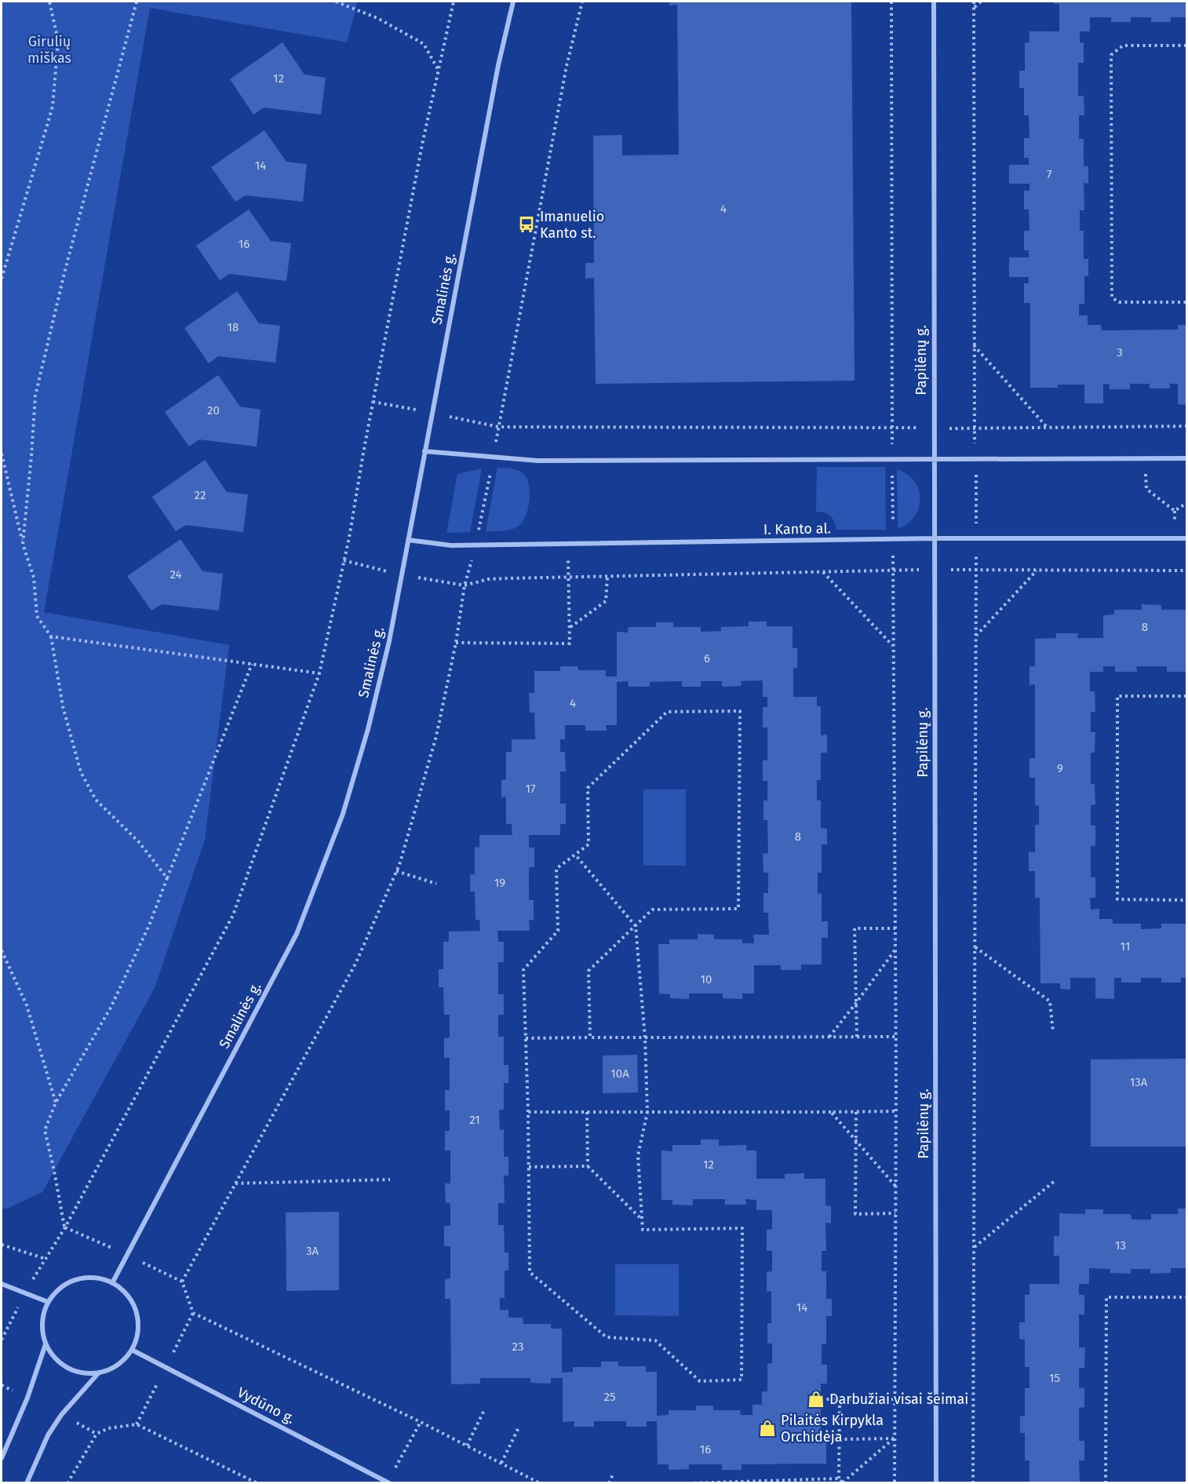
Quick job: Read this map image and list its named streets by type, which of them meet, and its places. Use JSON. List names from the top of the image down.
{
  "streets": {
    "street": [
      "Smalinės g.",
      "Papilėnų g.",
      "I. Kanto al.",
      "Vydūno g."
    ]
  },
  "crossings": [
    ["Smalinės g.", "I. Kanto al."],
    ["Smalinės g.", "Vydūno g."],
    ["Papilėnų g.", "I. Kanto al."]
  ],
  "parks": ["Girulių miškas"],
  "places": {
    "bus stop": ["Imanuelio Kanto st."],
    "shop": ["Darbužiai visai šeimai", "Pilaitės Kirpykla Orchidėja"]
  },
  "house_numbers": [
    "12",
    "14",
    "7",
    "4",
    "16",
    "18",
    "3",
    "20",
    "22",
    "24",
    "8",
    "6",
    "4",
    "9",
    "17",
    "8",
    "19",
    "11",
    "10",
    "10A",
    "13A",
    "21",
    "12",
    "13",
    "3A",
    "14",
    "23",
    "15",
    "25",
    "16"
  ]
}
